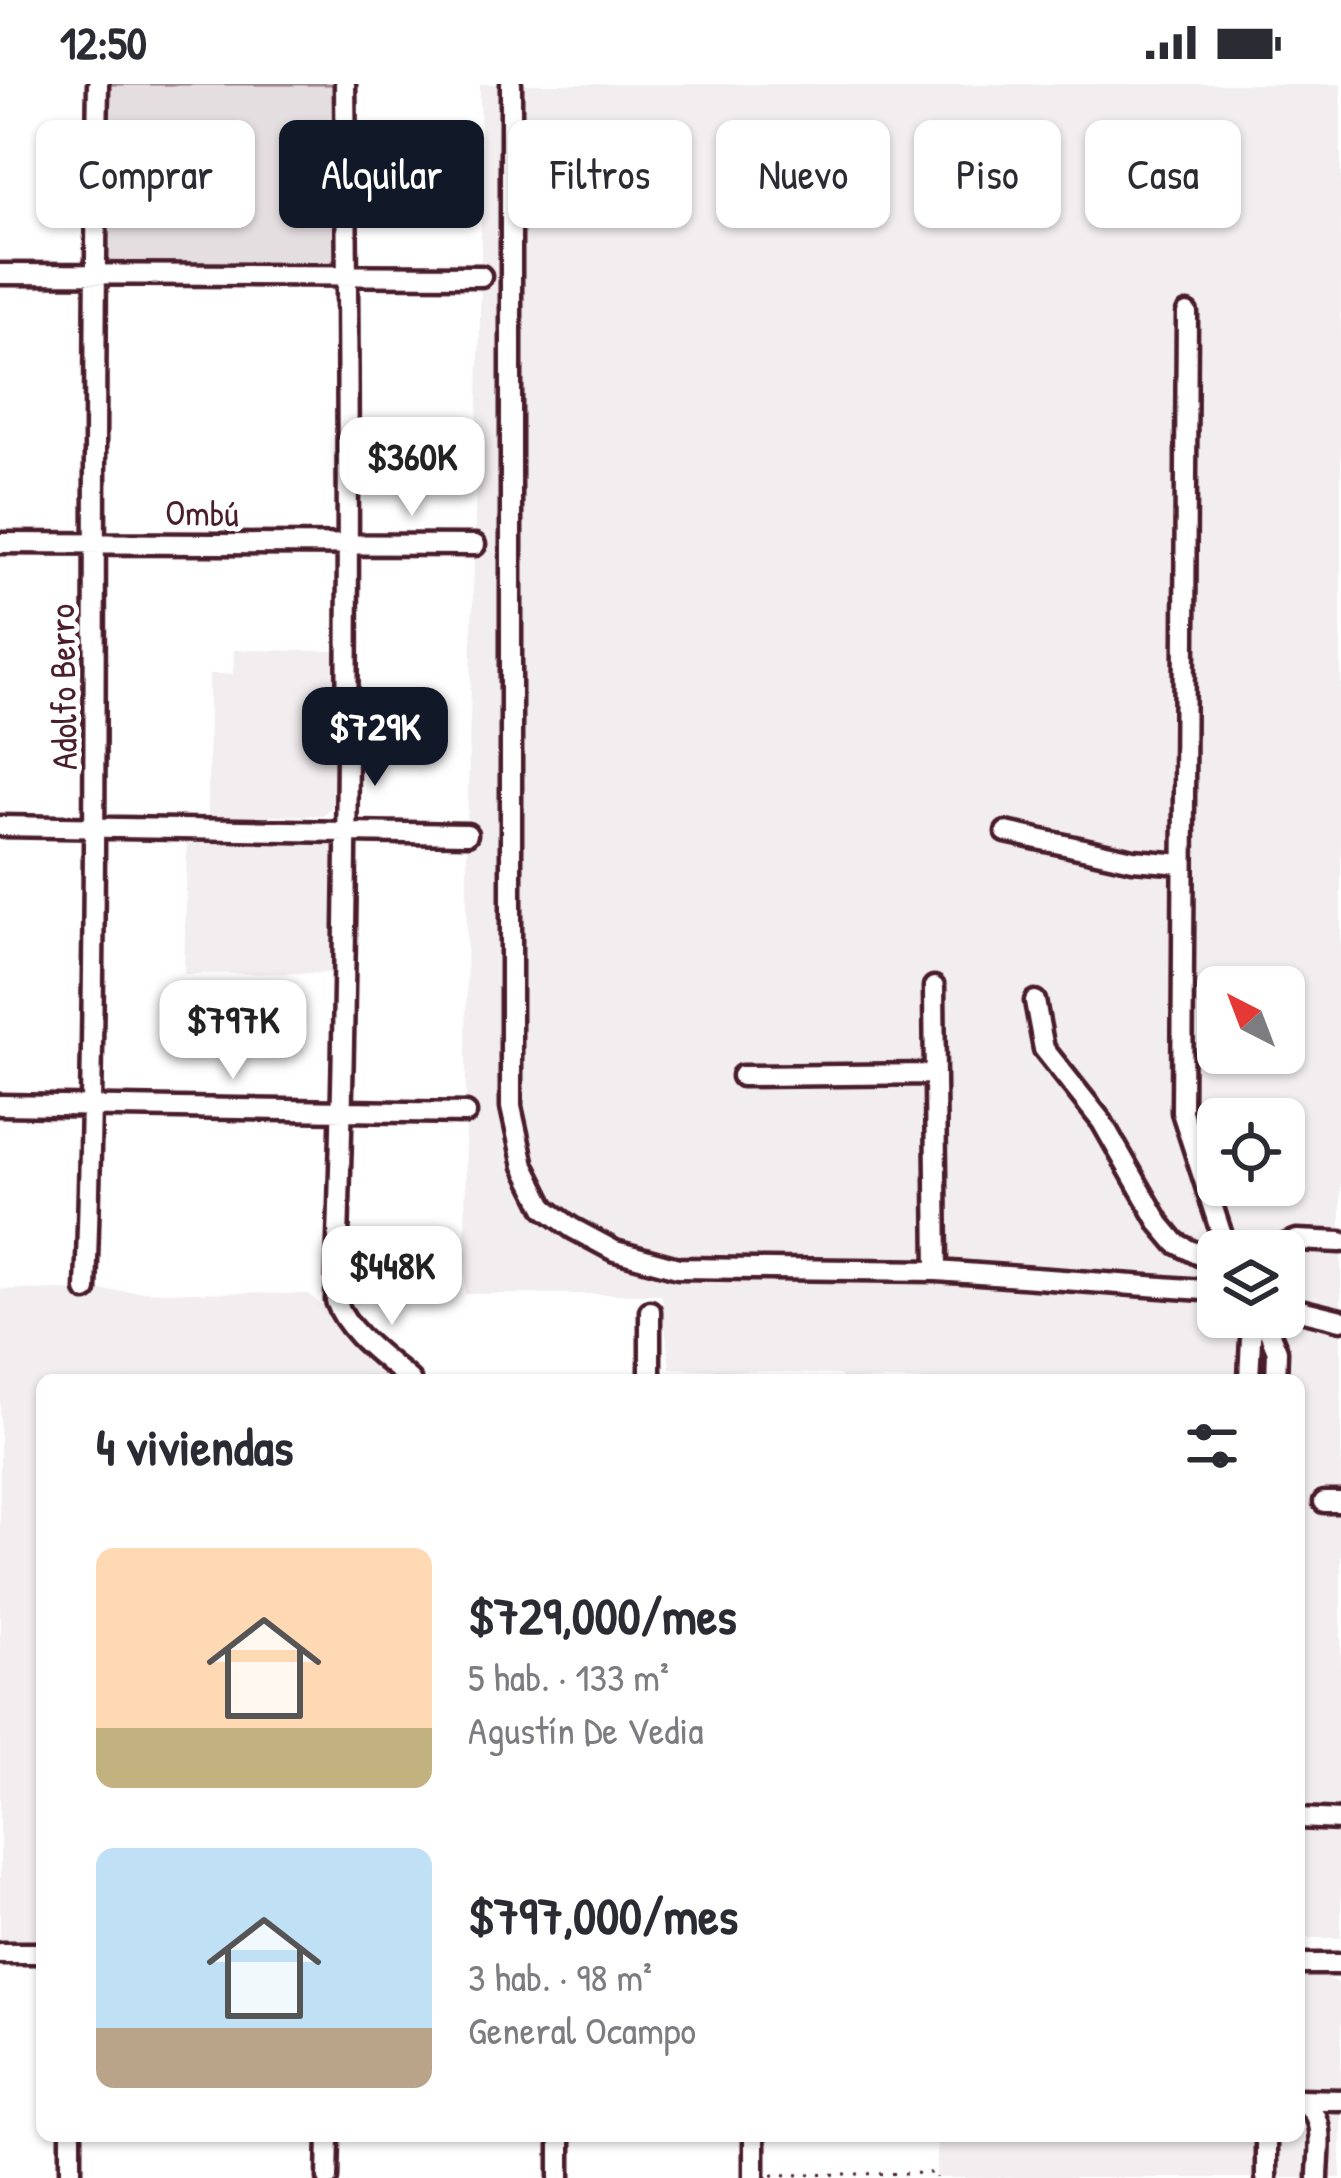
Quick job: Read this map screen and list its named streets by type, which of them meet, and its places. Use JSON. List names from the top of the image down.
{
  "streets": {
    "street": ["Ombú", "Adolfo Berro"]
  },
  "crossings": [
    ["Ombú", "Adolfo Berro"]
  ],
  "north": "top left",
  "page": {
    "status": "12:50",
    "chip": [
      "Comprar",
      "Alquilar",
      "Filtros",
      "Nuevo",
      "Piso",
      "Casa"
    ],
    "price": [
      "$360K",
      "$729K",
      "$797K",
      "$448K"
    ],
    "heading": "4 viviendas",
    "list": [
      {
        "name": "$729,000/mes",
        "note": "5 hab. · 133 m² · Agustín De Vedia"
      },
      {
        "name": "$797,000/mes",
        "note": "3 hab. · 98 m² · General Ocampo"
      }
    ]
  }
}
